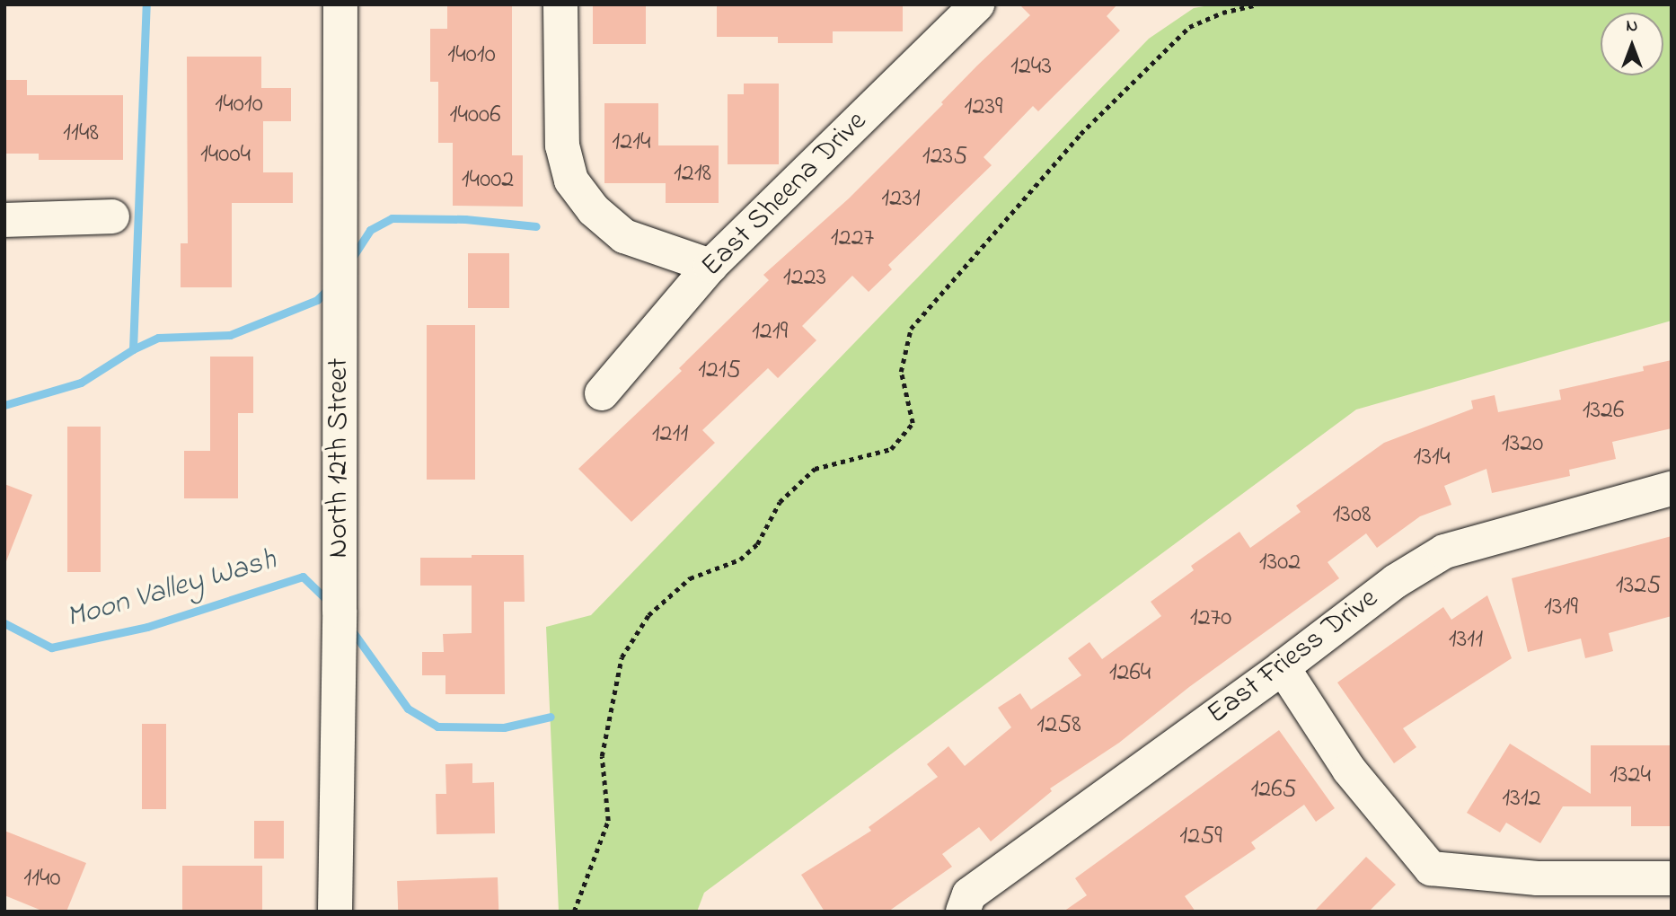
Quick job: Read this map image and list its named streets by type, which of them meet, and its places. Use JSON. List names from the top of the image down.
{
  "streets": {
    "street": ["East Sheena Drive", "North 12th Street", "East Friess Drive"]
  },
  "water": ["Moon Valley Wash"],
  "house_numbers": [
    "14010",
    "1243",
    "14010",
    "1239",
    "14006",
    "1148",
    "1214",
    "14004",
    "1235",
    "1218",
    "14002",
    "1231",
    "1227",
    "1223",
    "1219",
    "1215",
    "1326",
    "1211",
    "1320",
    "1314",
    "1308",
    "1302",
    "1325",
    "1319",
    "1270",
    "1311",
    "1264",
    "1258",
    "1324",
    "1265",
    "1312",
    "1259",
    "1140"
  ],
  "north": "top"
}
